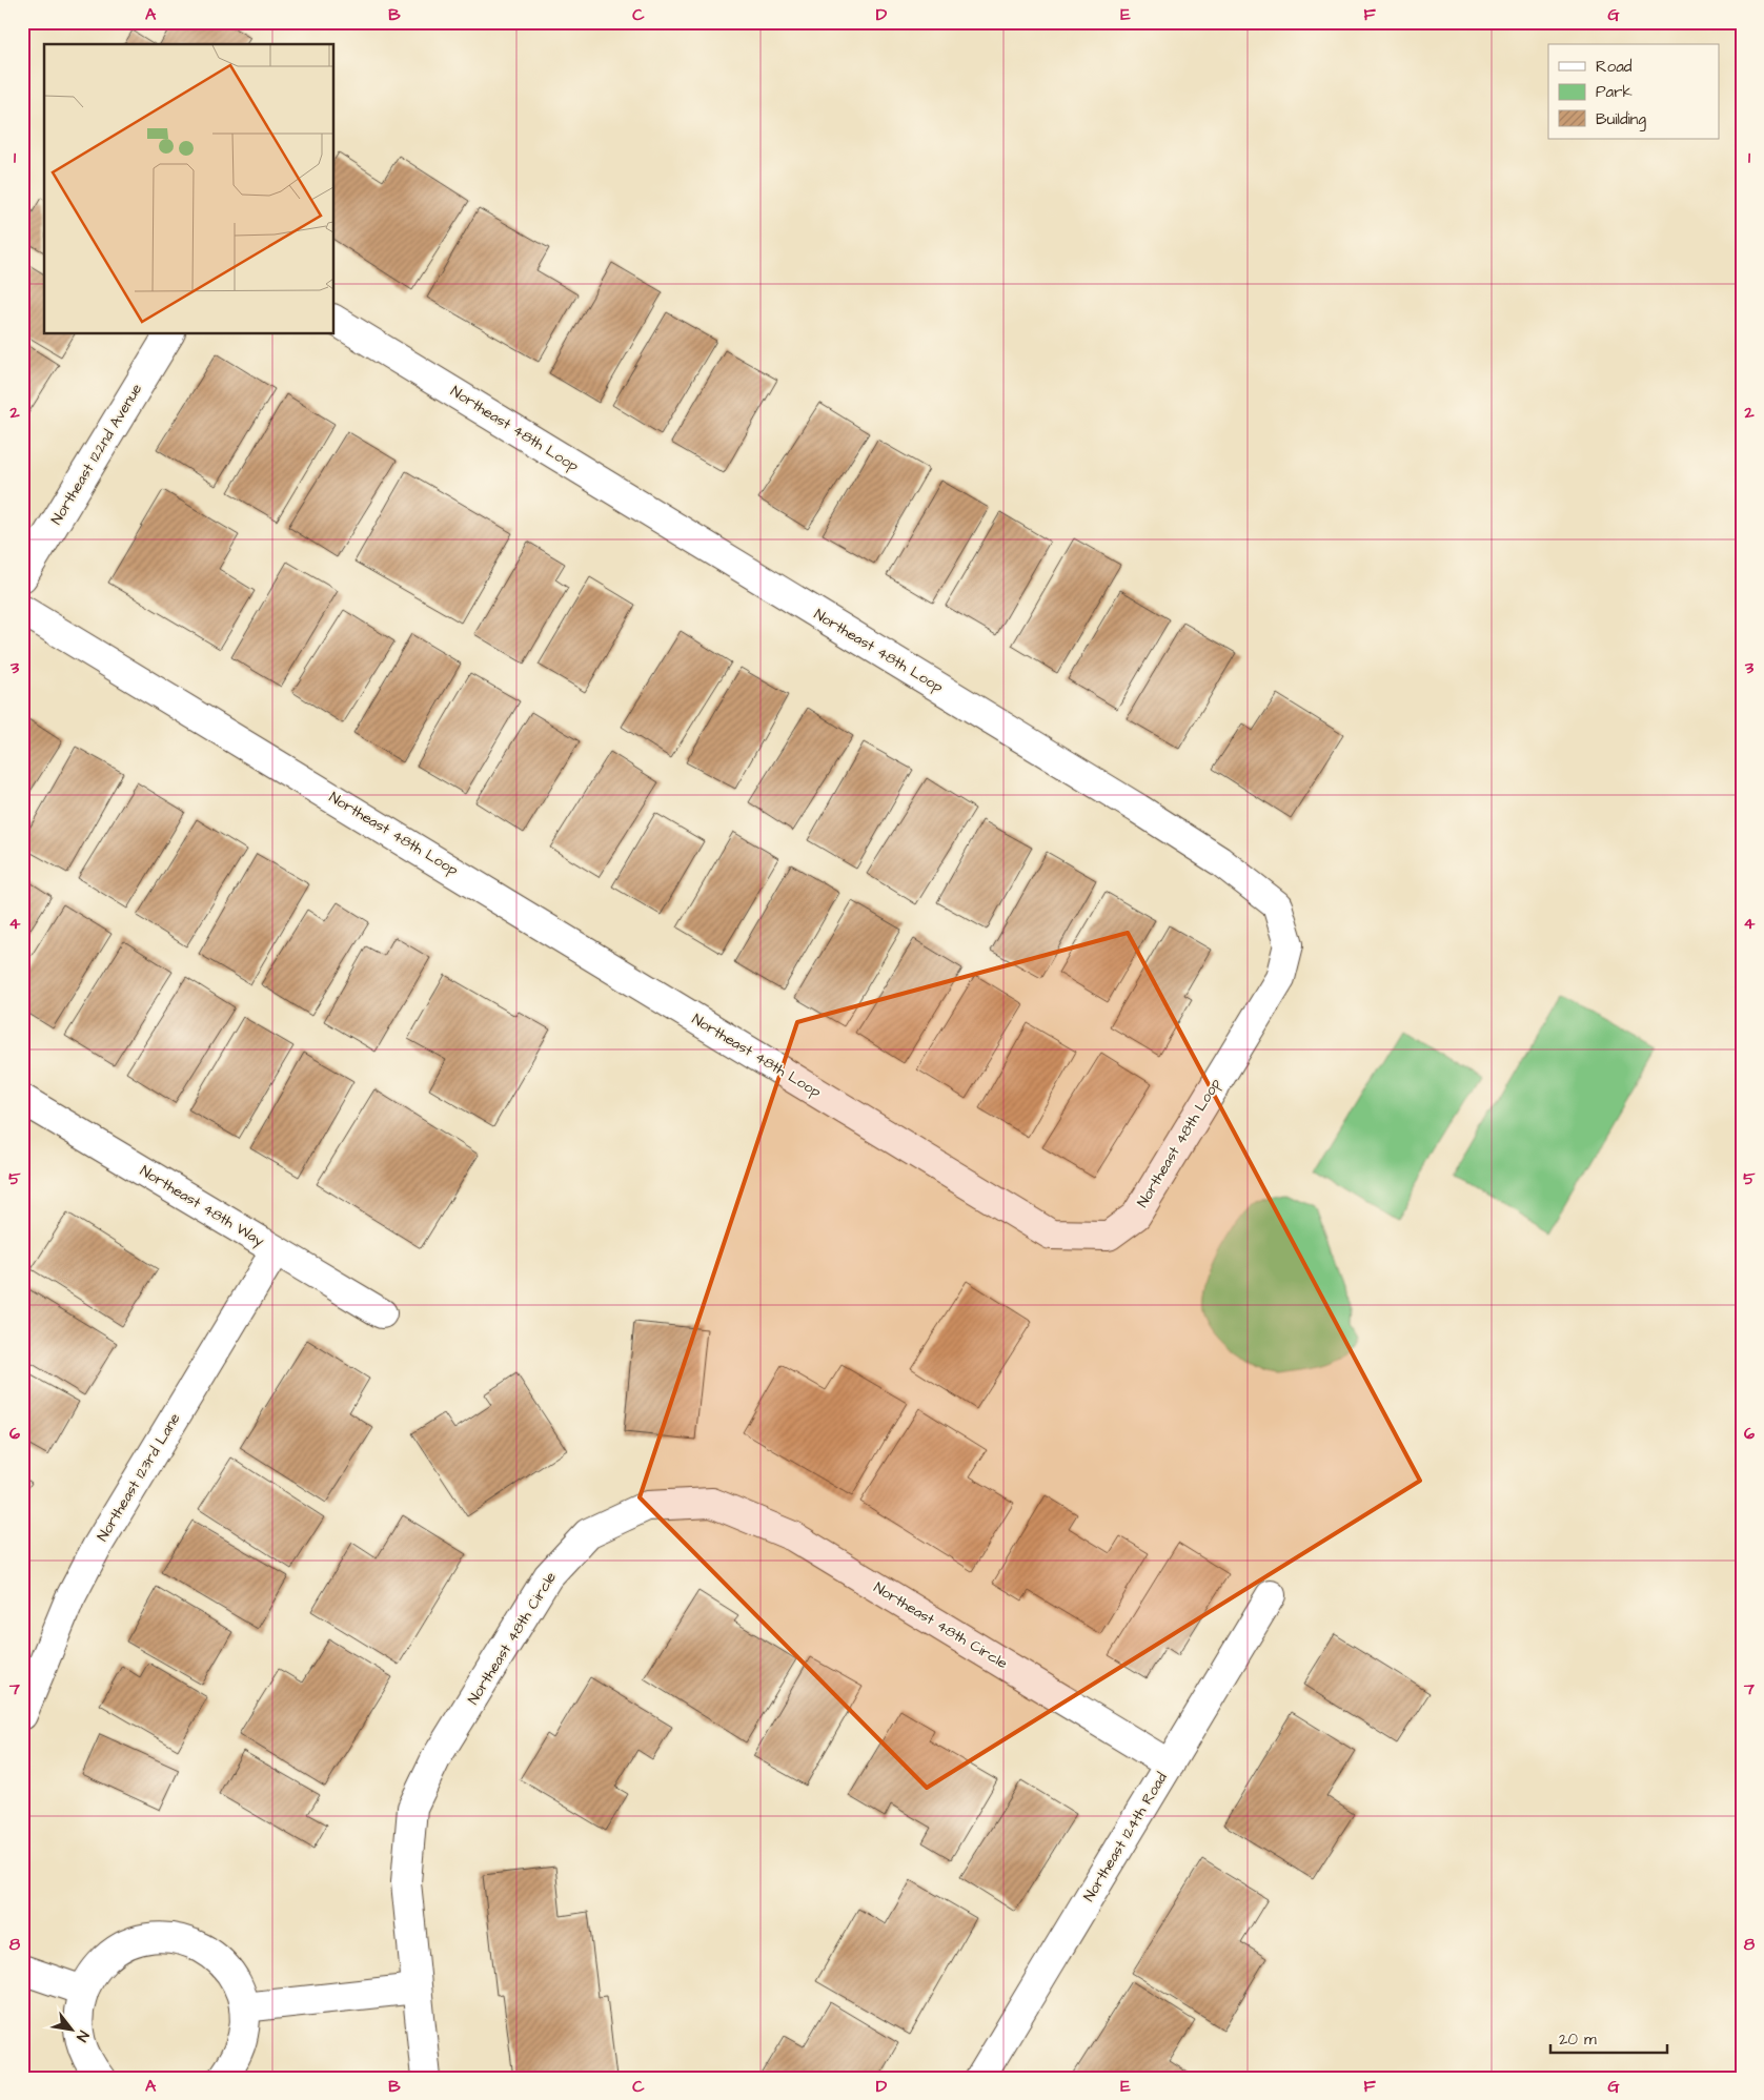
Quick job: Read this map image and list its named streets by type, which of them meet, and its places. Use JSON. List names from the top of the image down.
{
  "streets": {
    "street": [
      "Northeast 48th Loop",
      "Northeast 122nd Avenue",
      "Northeast 48th Way",
      "Northeast 123rd Lane",
      "Northeast 48th Circle",
      "Northeast 124th Road"
    ]
  },
  "crossings": [
    ["Northeast 48th Way", "Northeast 123rd Lane"],
    ["Northeast 48th Circle", "Northeast 124th Road"]
  ],
  "legend": ["Road", "Park", "Building"],
  "scale_bar": "20 m",
  "north": "bottom right",
  "grid": {
    "columns": [
      "A",
      "B",
      "C",
      "D",
      "E",
      "F",
      "G"
    ],
    "rows": [
      "1",
      "2",
      "3",
      "4",
      "5",
      "6",
      "7",
      "8"
    ]
  }
}
